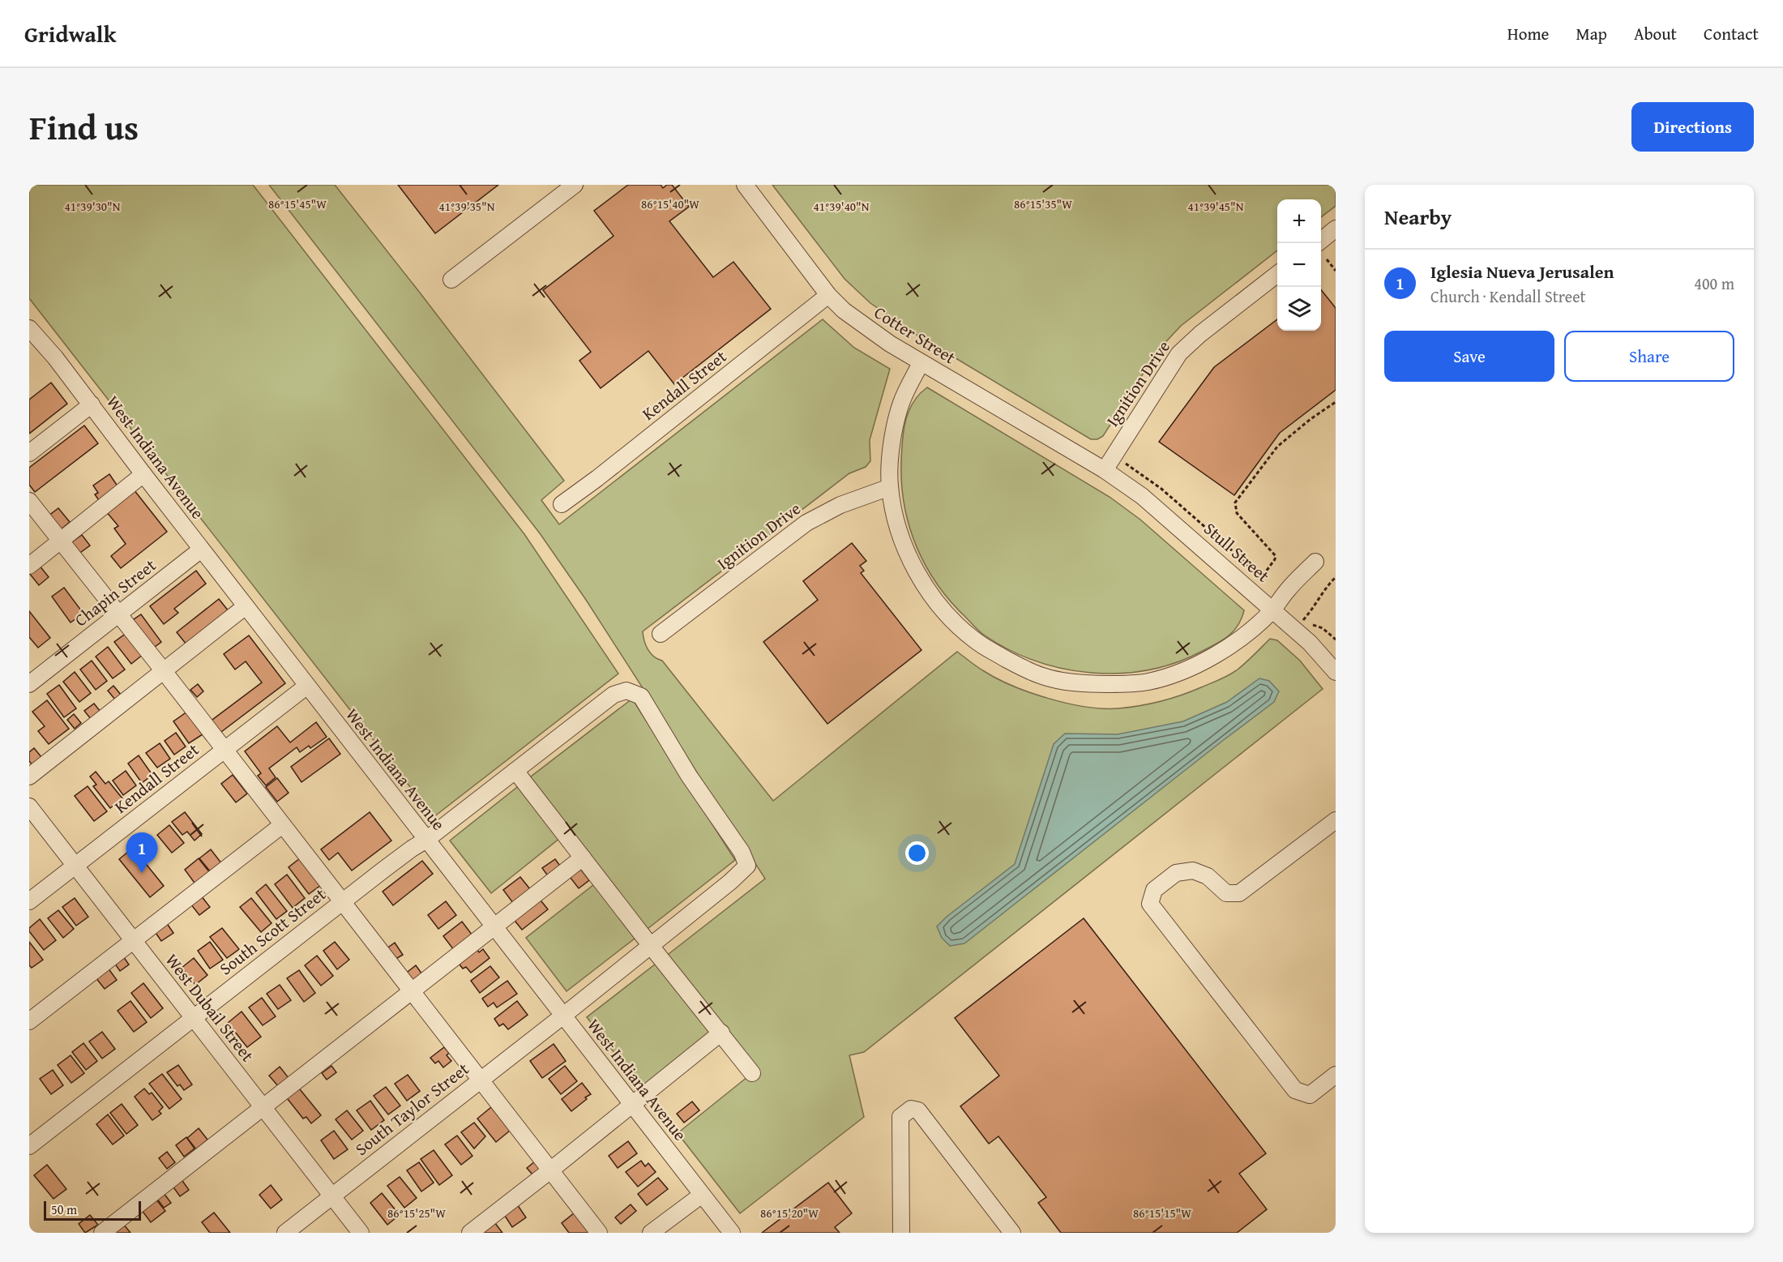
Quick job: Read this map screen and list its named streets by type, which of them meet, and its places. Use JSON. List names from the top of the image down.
{
  "streets": {
    "street": [
      "Cotter Street",
      "Ignition Drive",
      "Kendall Street",
      "West Indiana Avenue",
      "Stull Street",
      "Chapin Street",
      "South Scott Street",
      "West Dubail Street",
      "South Taylor Street"
    ]
  },
  "crossings": [
    ["Cotter Street", "Ignition Drive"],
    ["Cotter Street", "Kendall Street"],
    ["Cotter Street", "Stull Street"],
    ["Ignition Drive", "Stull Street"],
    ["Kendall Street", "West Indiana Avenue"],
    ["Kendall Street", "West Dubail Street"],
    ["West Indiana Avenue", "Chapin Street"],
    ["West Indiana Avenue", "South Scott Street"],
    ["West Indiana Avenue", "South Taylor Street"],
    ["South Scott Street", "West Dubail Street"],
    ["South Scott Street", "South Taylor Street"],
    ["West Dubail Street", "South Taylor Street"]
  ],
  "scale_bar": "50 m",
  "page": {
    "header": "Gridwalk",
    "nav": [
      "Home",
      "Map",
      "About",
      "Contact"
    ],
    "title": "Find us",
    "buttons": [
      "Directions",
      ["Save", "Share"]
    ],
    "heading": "Nearby",
    "map_buttons": ["+", "−"],
    "list": [
      {
        "mark": "1",
        "name": "Iglesia Nueva Jerusalen",
        "note": "Church · Kendall Street",
        "value": "400 m"
      }
    ],
    "pins": "1",
    "scale": "50 m"
  },
  "coordinates": [
    "86°15'45\"W",
    "86°15'40\"W",
    "86°15'35\"W",
    "41°39'30\"N",
    "41°39'35\"N",
    "41°39'40\"N",
    "41°39'45\"N",
    "86°15'25\"W",
    "86°15'20\"W",
    "86°15'15\"W"
  ]
}
